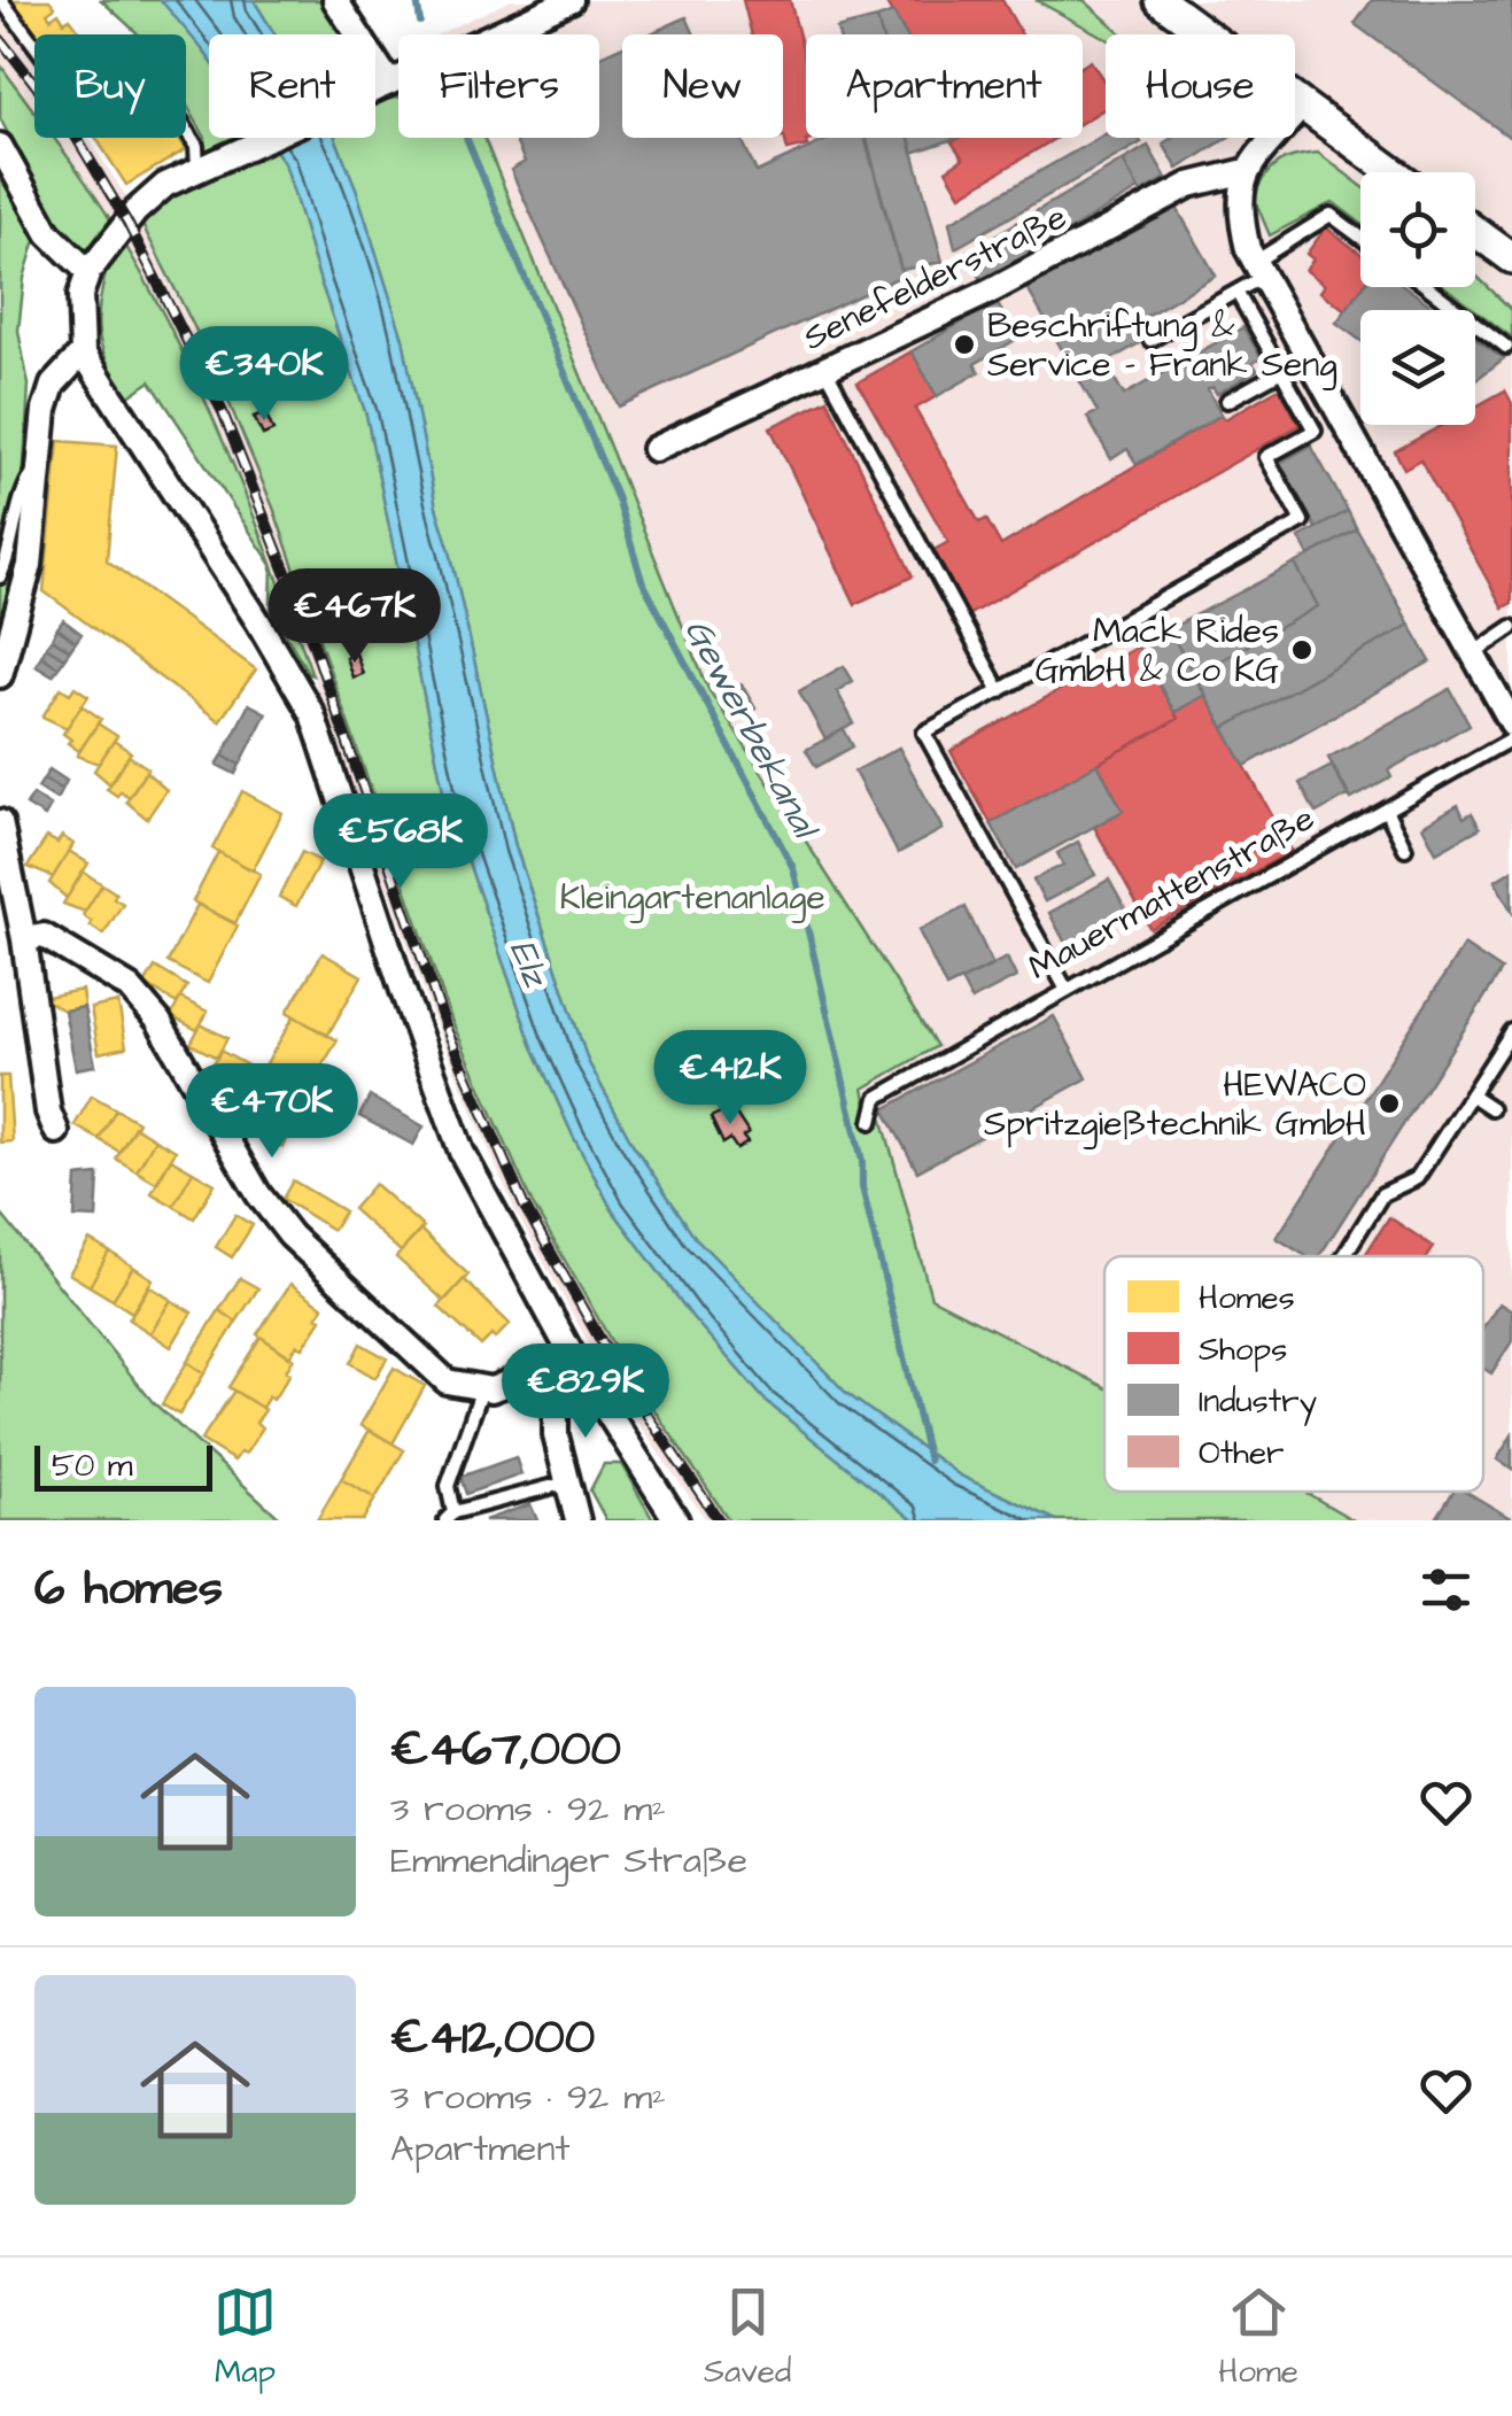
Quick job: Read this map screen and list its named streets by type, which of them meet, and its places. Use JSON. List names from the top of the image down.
{
  "streets": {
    "street": ["Senefelderstraße"],
    "lane": ["Mauermattenstraße"]
  },
  "water": ["Gewerbekanal", "Elz"],
  "parks": ["Kleingartenanlage"],
  "places": ["Beschriftung & Service - Frank Seng", "Mack Rides GmbH & Co KG", "HEWACO Spritzgießtechnik GmbH"],
  "legend": [
    "Homes",
    "Shops",
    "Industry",
    "Other"
  ],
  "scale_bar": "50 m",
  "page": {
    "chip": [
      "Buy",
      "Rent",
      "Filters",
      "New",
      "Apartment",
      "House"
    ],
    "price": [
      "€340K",
      "€467K",
      "€568K",
      "€412K",
      "€470K",
      "€829K"
    ],
    "scale": "50 m",
    "heading": "6 homes",
    "list": [
      {
        "name": "€467,000",
        "note": "3 rooms · 92 m² · Emmendinger Straße"
      },
      {
        "name": "€412,000",
        "note": "3 rooms · 92 m² · Apartment"
      }
    ],
    "tabs": ["Map", "Saved", "Home"]
  }
}
